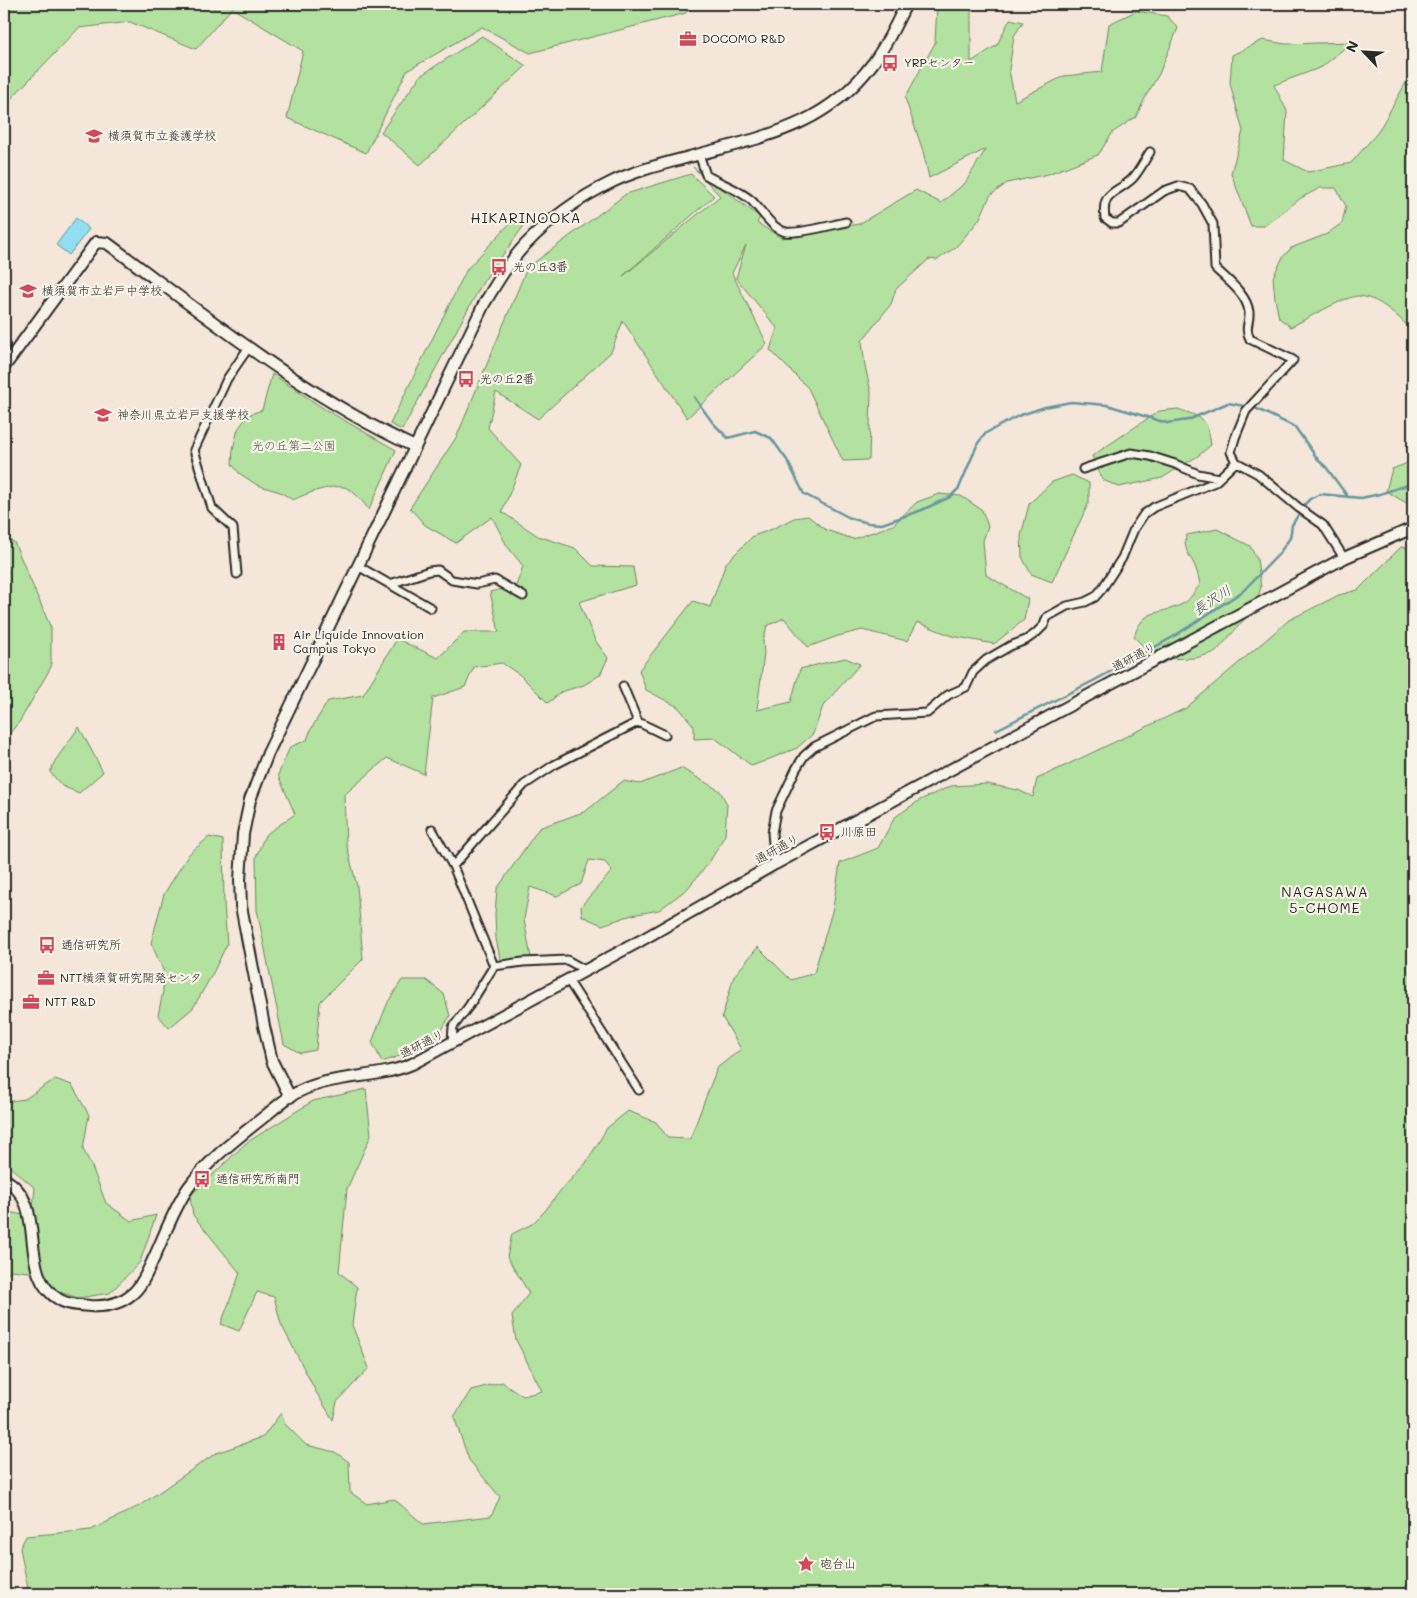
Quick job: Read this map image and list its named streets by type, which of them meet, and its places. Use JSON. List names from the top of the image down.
{
  "streets": {
    "street": ["通研通り"]
  },
  "districts": ["HIKARINOOKA", "NAGASAWA 5-CHOME"],
  "water": ["長沢川"],
  "parks": ["光の丘第二公園"],
  "places": {
    "office": ["DOCOMO R&D", "NTT横須賀研究開発センタ", "NTT R&D"],
    "bus stop": [
      "YRPセンター",
      "光の丘3番",
      "光の丘2番",
      "川原田",
      "通信研究所",
      "通信研究所南門"
    ],
    "school or university": ["横須賀市立養護学校", "横須賀市立岩戸中学校", "神奈川県立岩戸支援学校"],
    "building": ["Air Liquide Innovation Campus Tokyo"],
    "place": ["砲台山"]
  },
  "north": "top left"
}
